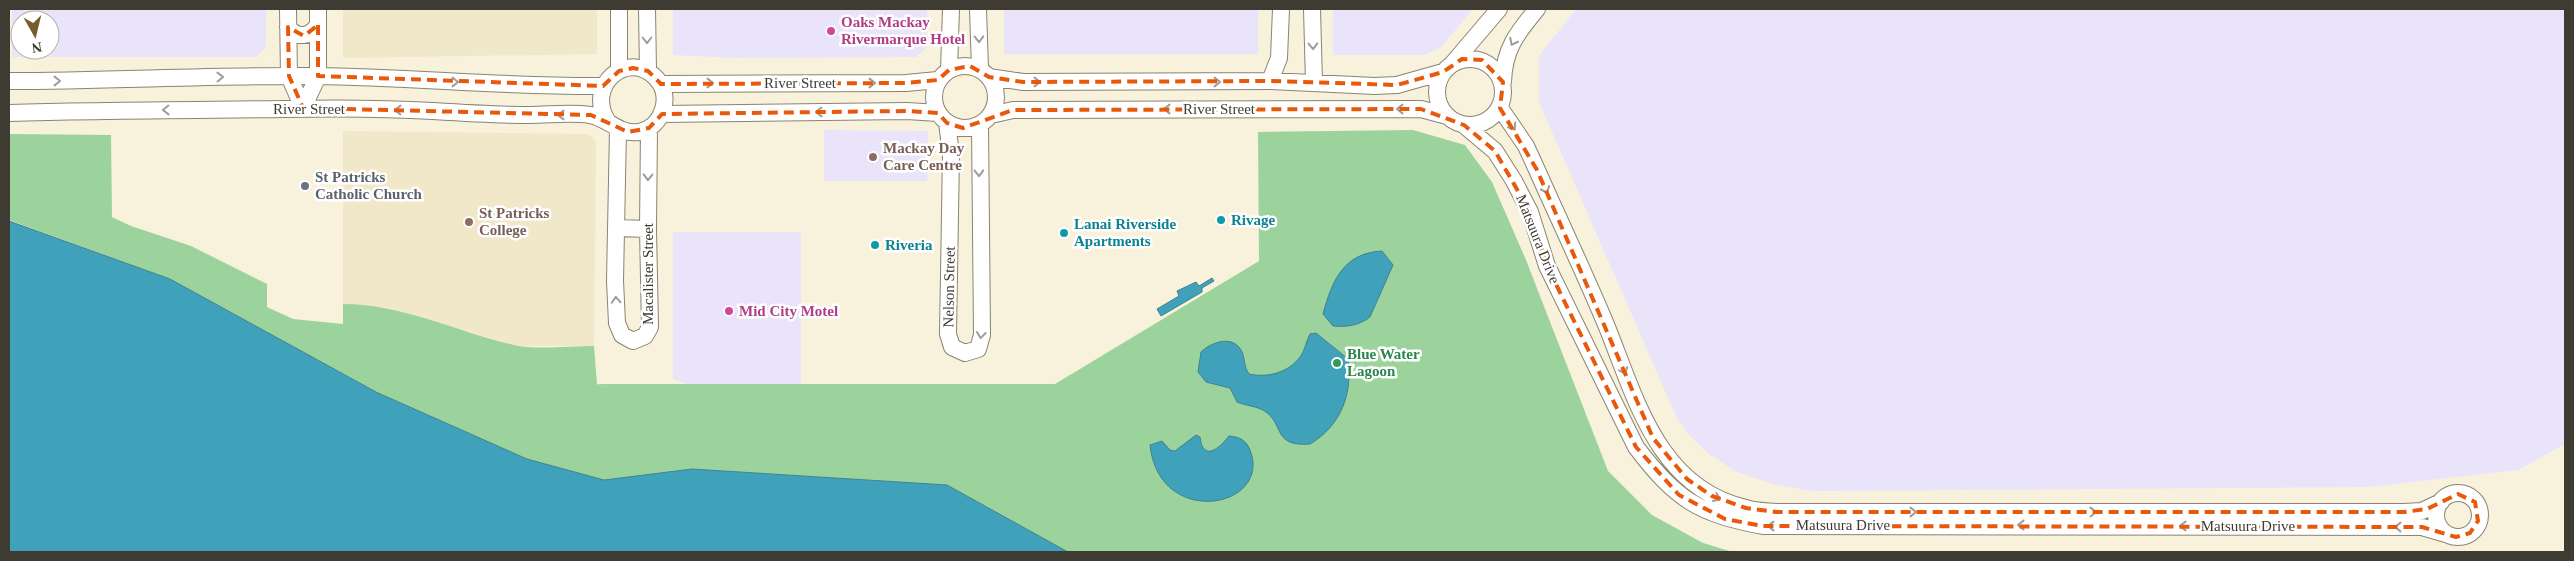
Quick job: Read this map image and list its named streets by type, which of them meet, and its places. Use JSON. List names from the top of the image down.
{
  "streets": {
    "street": [
      "River Street",
      "Matsuura Drive",
      "Macalister Street",
      "Nelson Street"
    ]
  },
  "crossings": [
    ["River Street", "Matsuura Drive"],
    ["River Street", "Macalister Street"],
    ["River Street", "Nelson Street"]
  ],
  "places": [
    "Oaks Mackay Rivermarque Hotel",
    "Mackay Day Care Centre",
    "St Patricks Catholic Church",
    "Rivage",
    "St Patricks College",
    "Lanai Riverside Apartments",
    "Riveria",
    "Mid City Motel",
    "Blue Water Lagoon"
  ],
  "north": "bottom"
}
